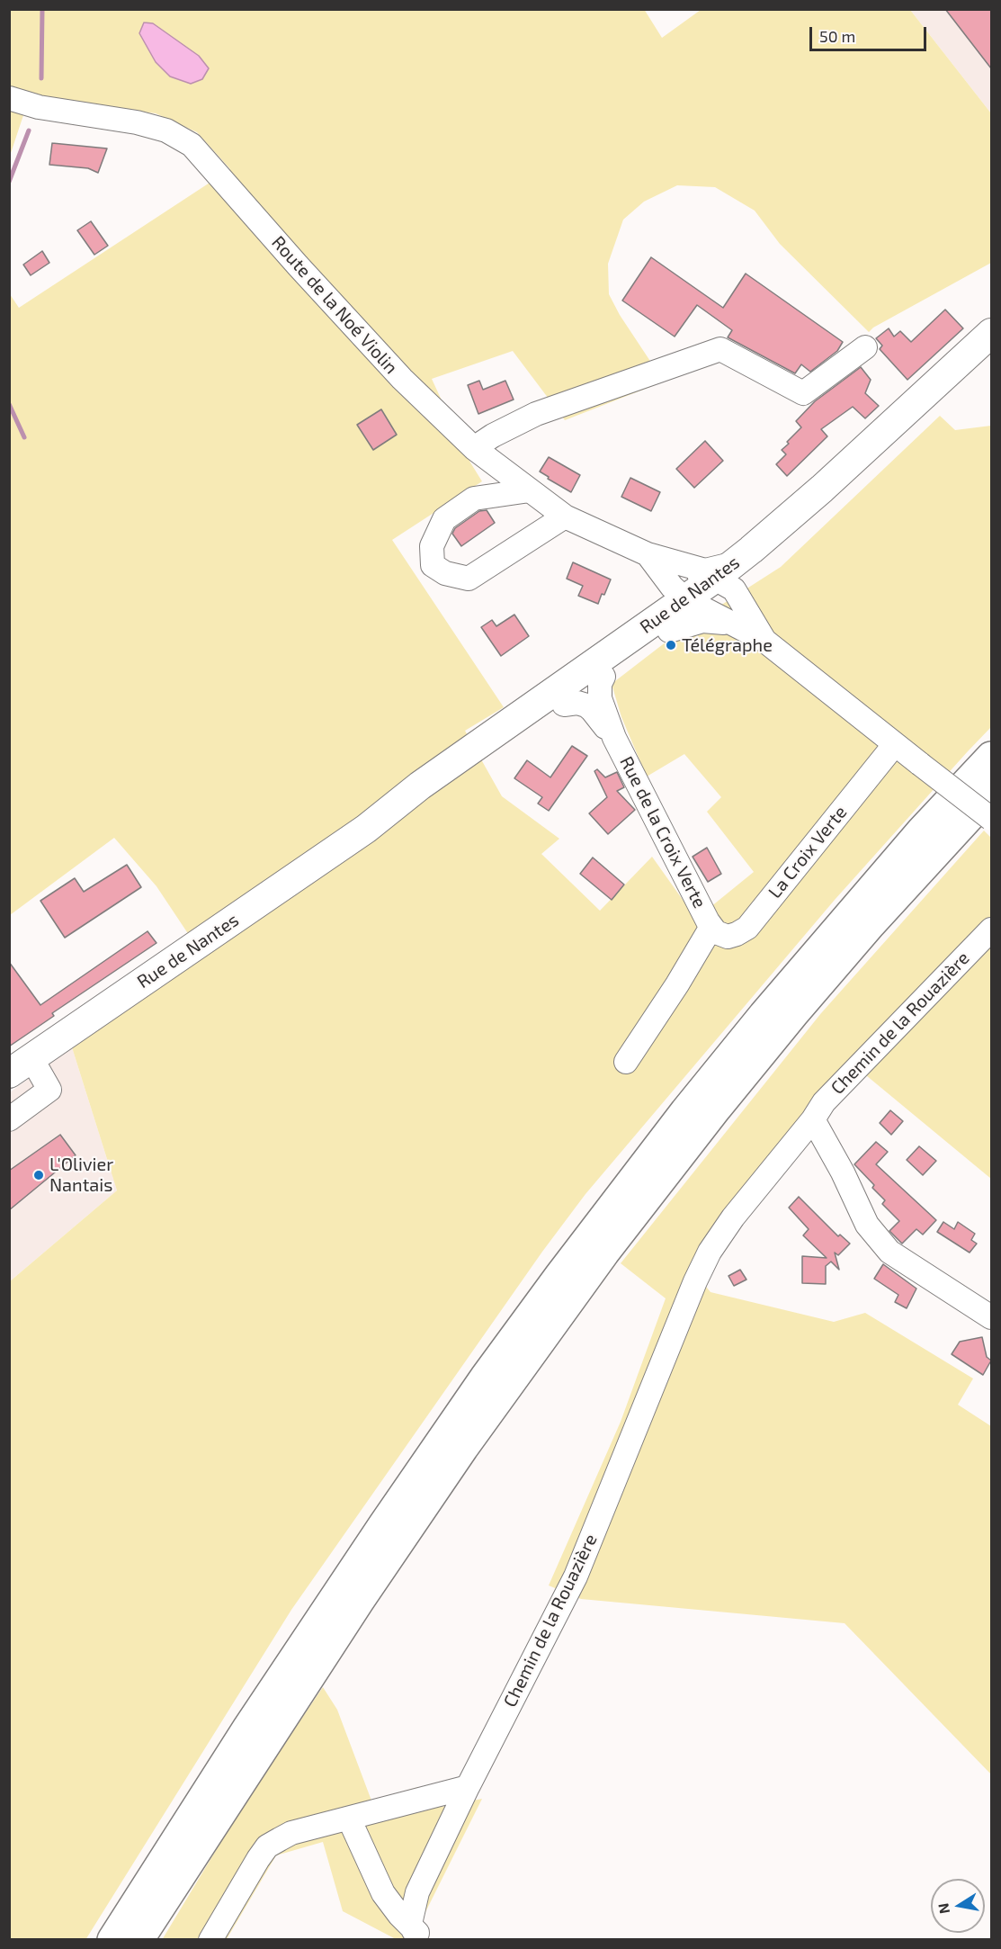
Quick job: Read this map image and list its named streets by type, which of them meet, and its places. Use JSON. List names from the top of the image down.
{
  "streets": {
    "main road": ["Rue de Nantes"],
    "street": [
      "Route de la Noé Violin",
      "Rue de la Croix Verte",
      "La Croix Verte",
      "Chemin de la Rouazière"
    ]
  },
  "crossings": [
    ["Route de la Noé Violin", "Rue de Nantes"],
    ["Rue de Nantes", "Rue de la Croix Verte"],
    ["Rue de la Croix Verte", "La Croix Verte"]
  ],
  "places": ["Télégraphe", "L'Olivier Nantais"],
  "scale_bar": "50 m",
  "north": "left"
}
